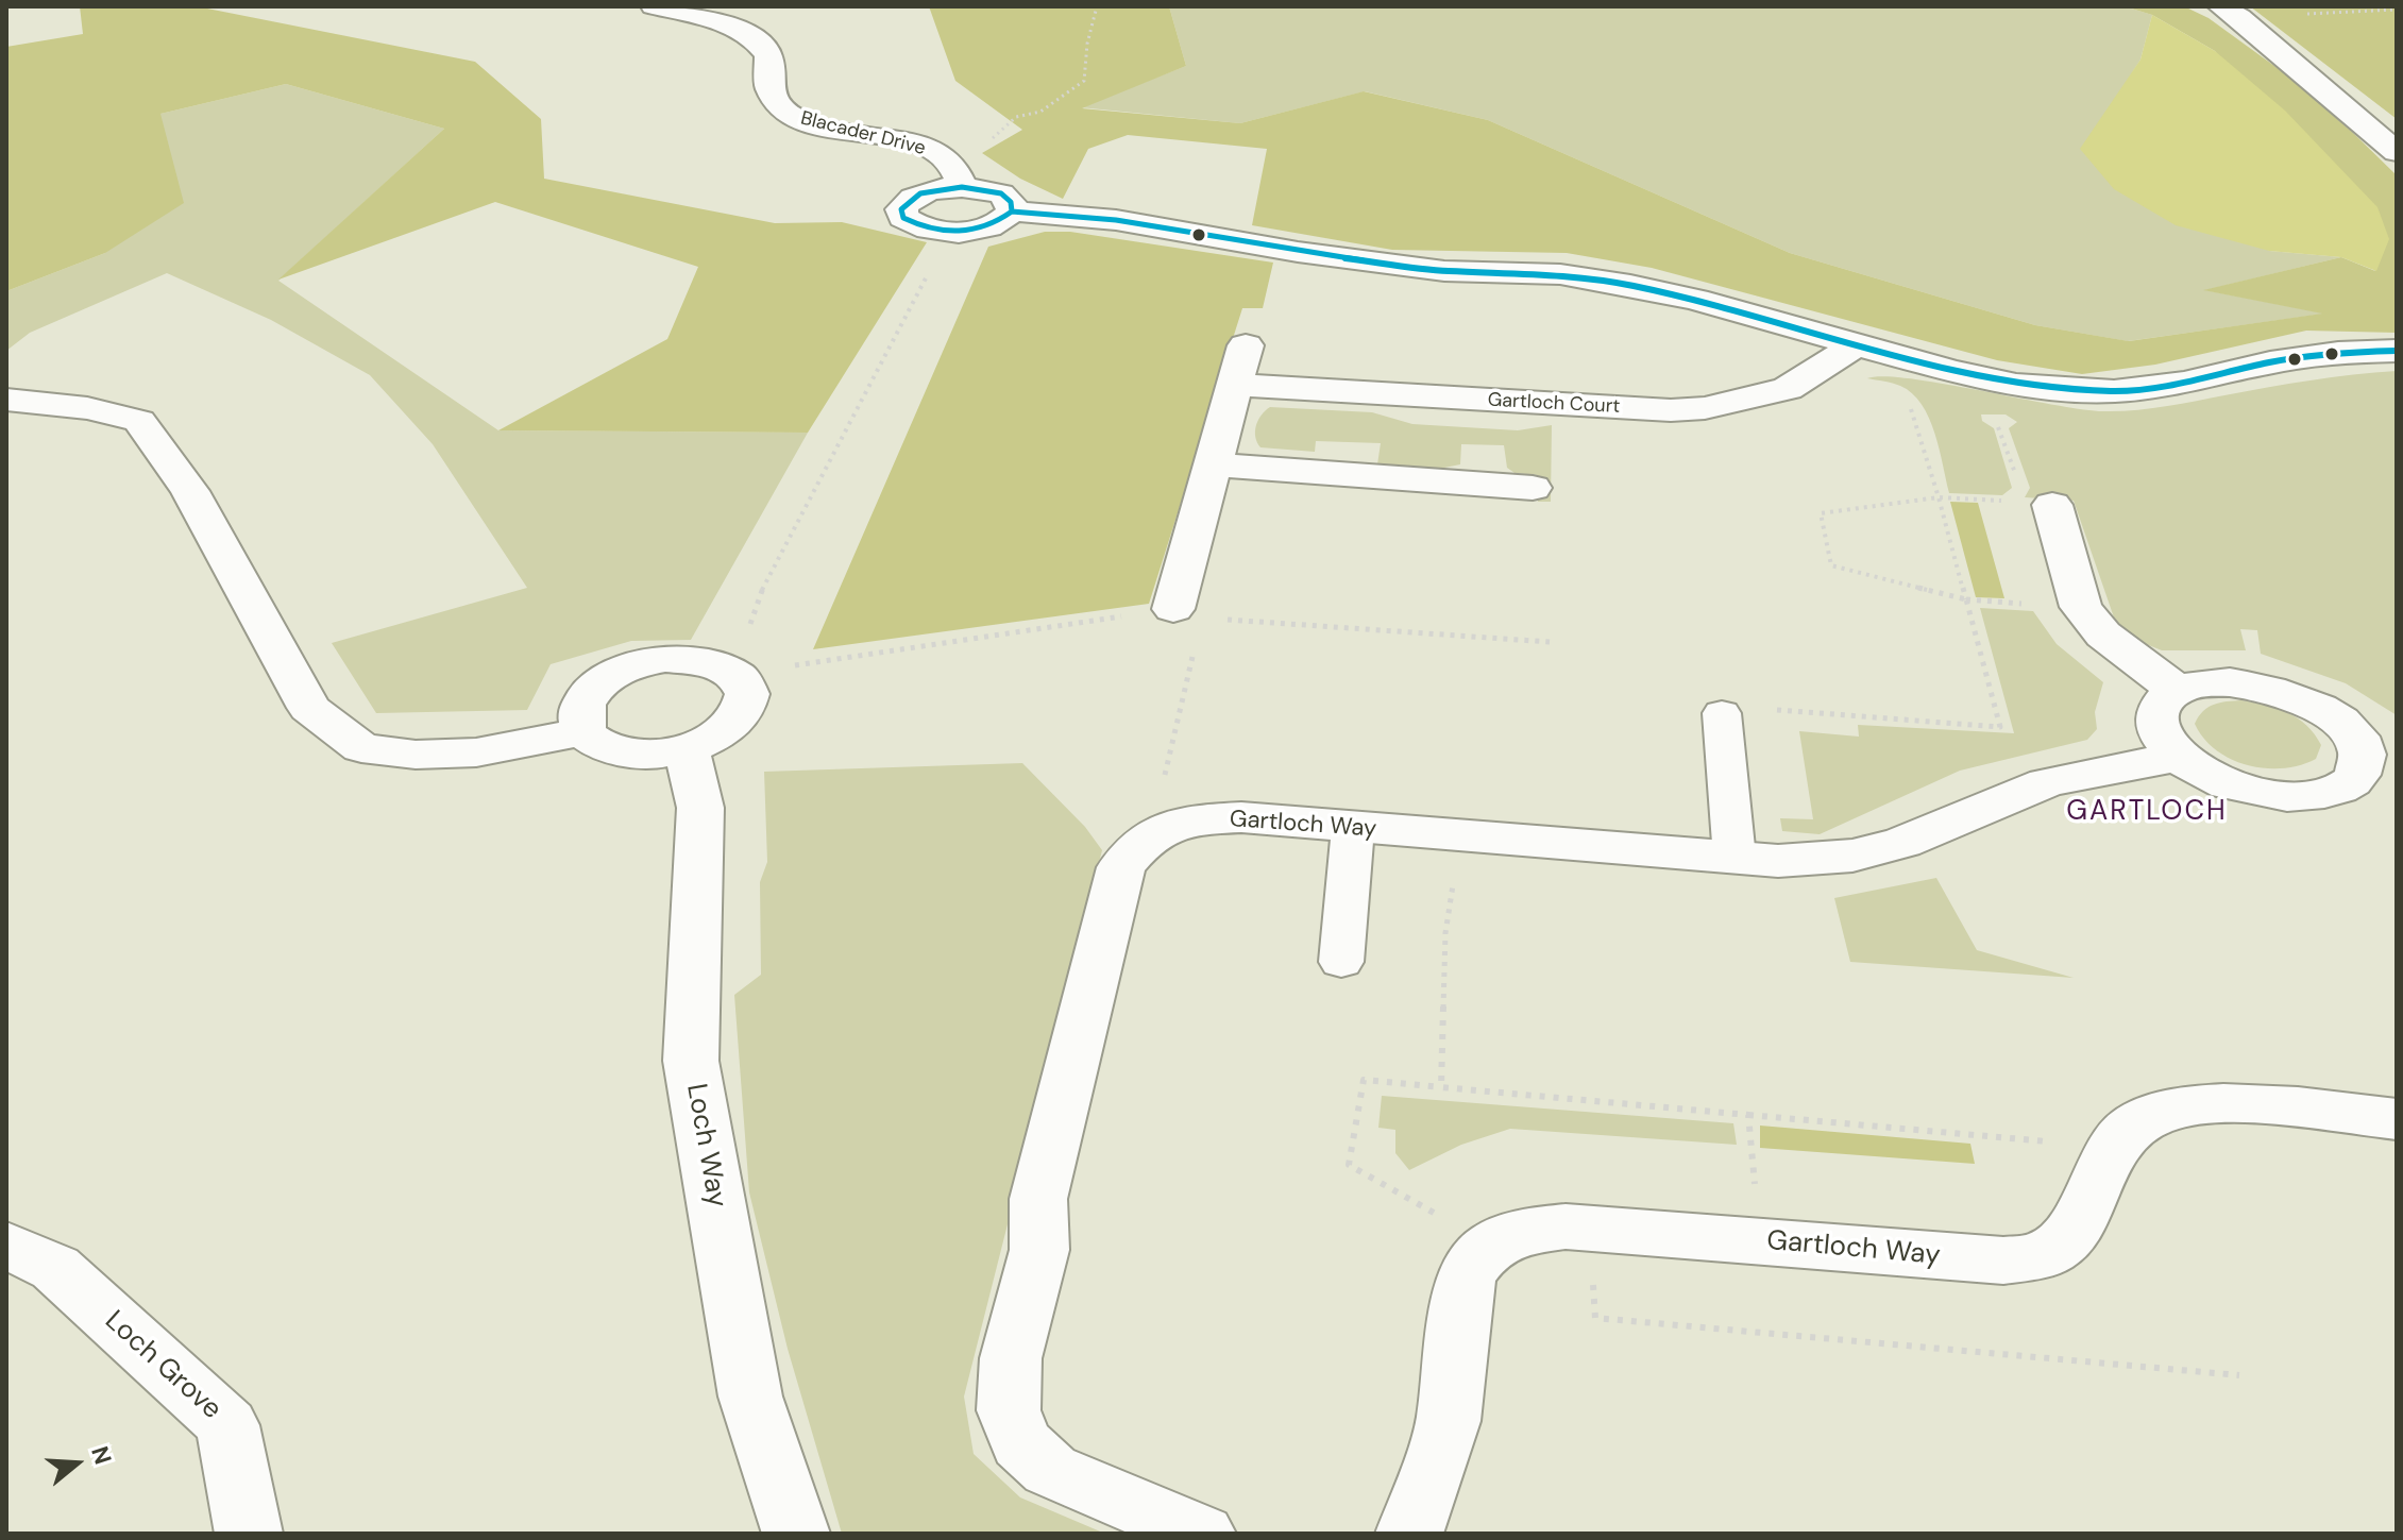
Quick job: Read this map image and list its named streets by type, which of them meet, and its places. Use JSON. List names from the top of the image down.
{
  "streets": {
    "street": [
      "Blacader Drive",
      "Gartloch Court",
      "Gartloch Way",
      "Loch Way",
      "Loch Grove"
    ]
  },
  "districts": ["GARTLOCH"],
  "north": "right"
}
